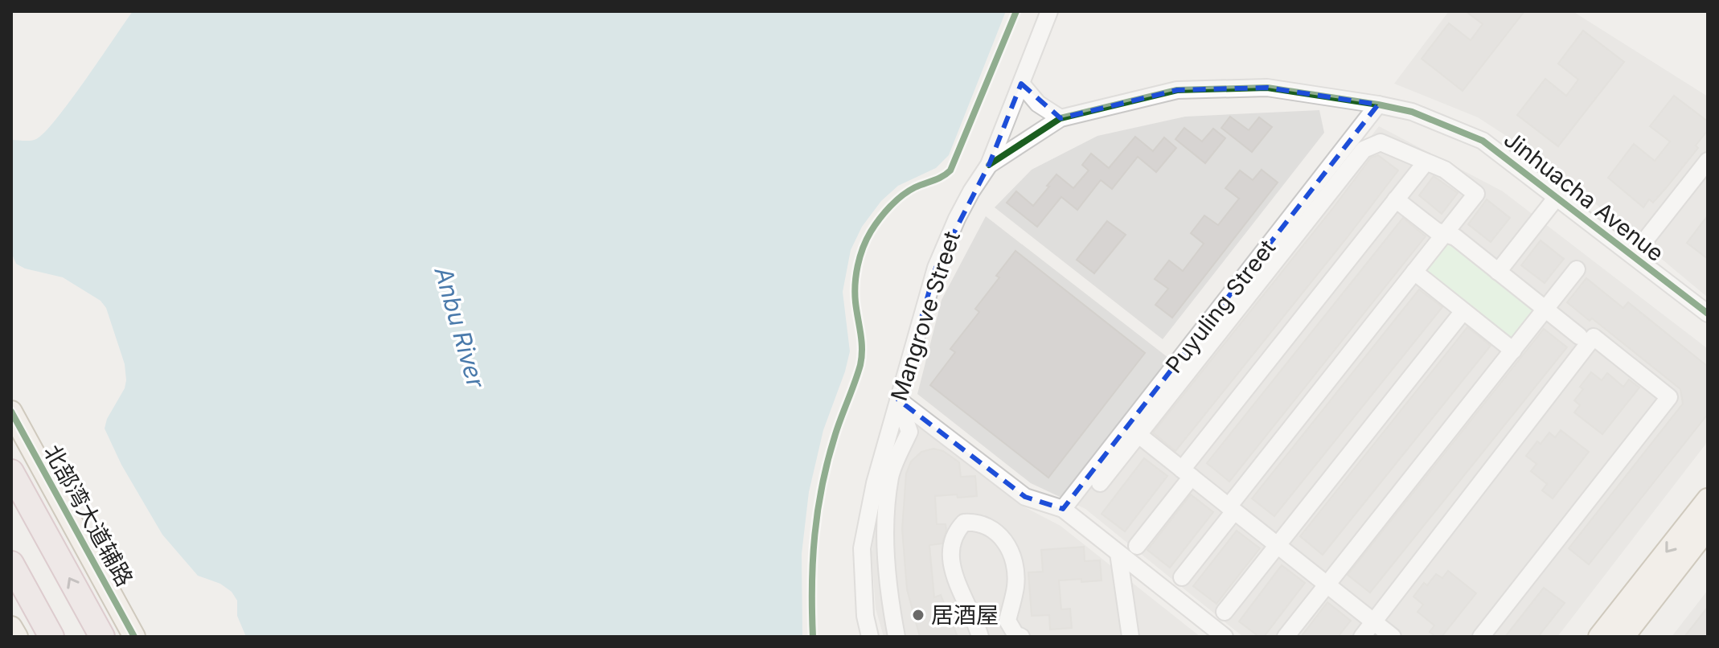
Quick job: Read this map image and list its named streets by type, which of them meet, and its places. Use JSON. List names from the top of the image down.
{
  "streets": {
    "main road": ["北部湾大道辅路"],
    "street": ["Jinhuacha Avenue", "Puyuling Street", "Mangrove Street"]
  },
  "crossings": [
    ["Jinhuacha Avenue", "Puyuling Street"],
    ["Jinhuacha Avenue", "Mangrove Street"]
  ],
  "water": ["Anbu River"],
  "places": ["居酒屋"]
}
